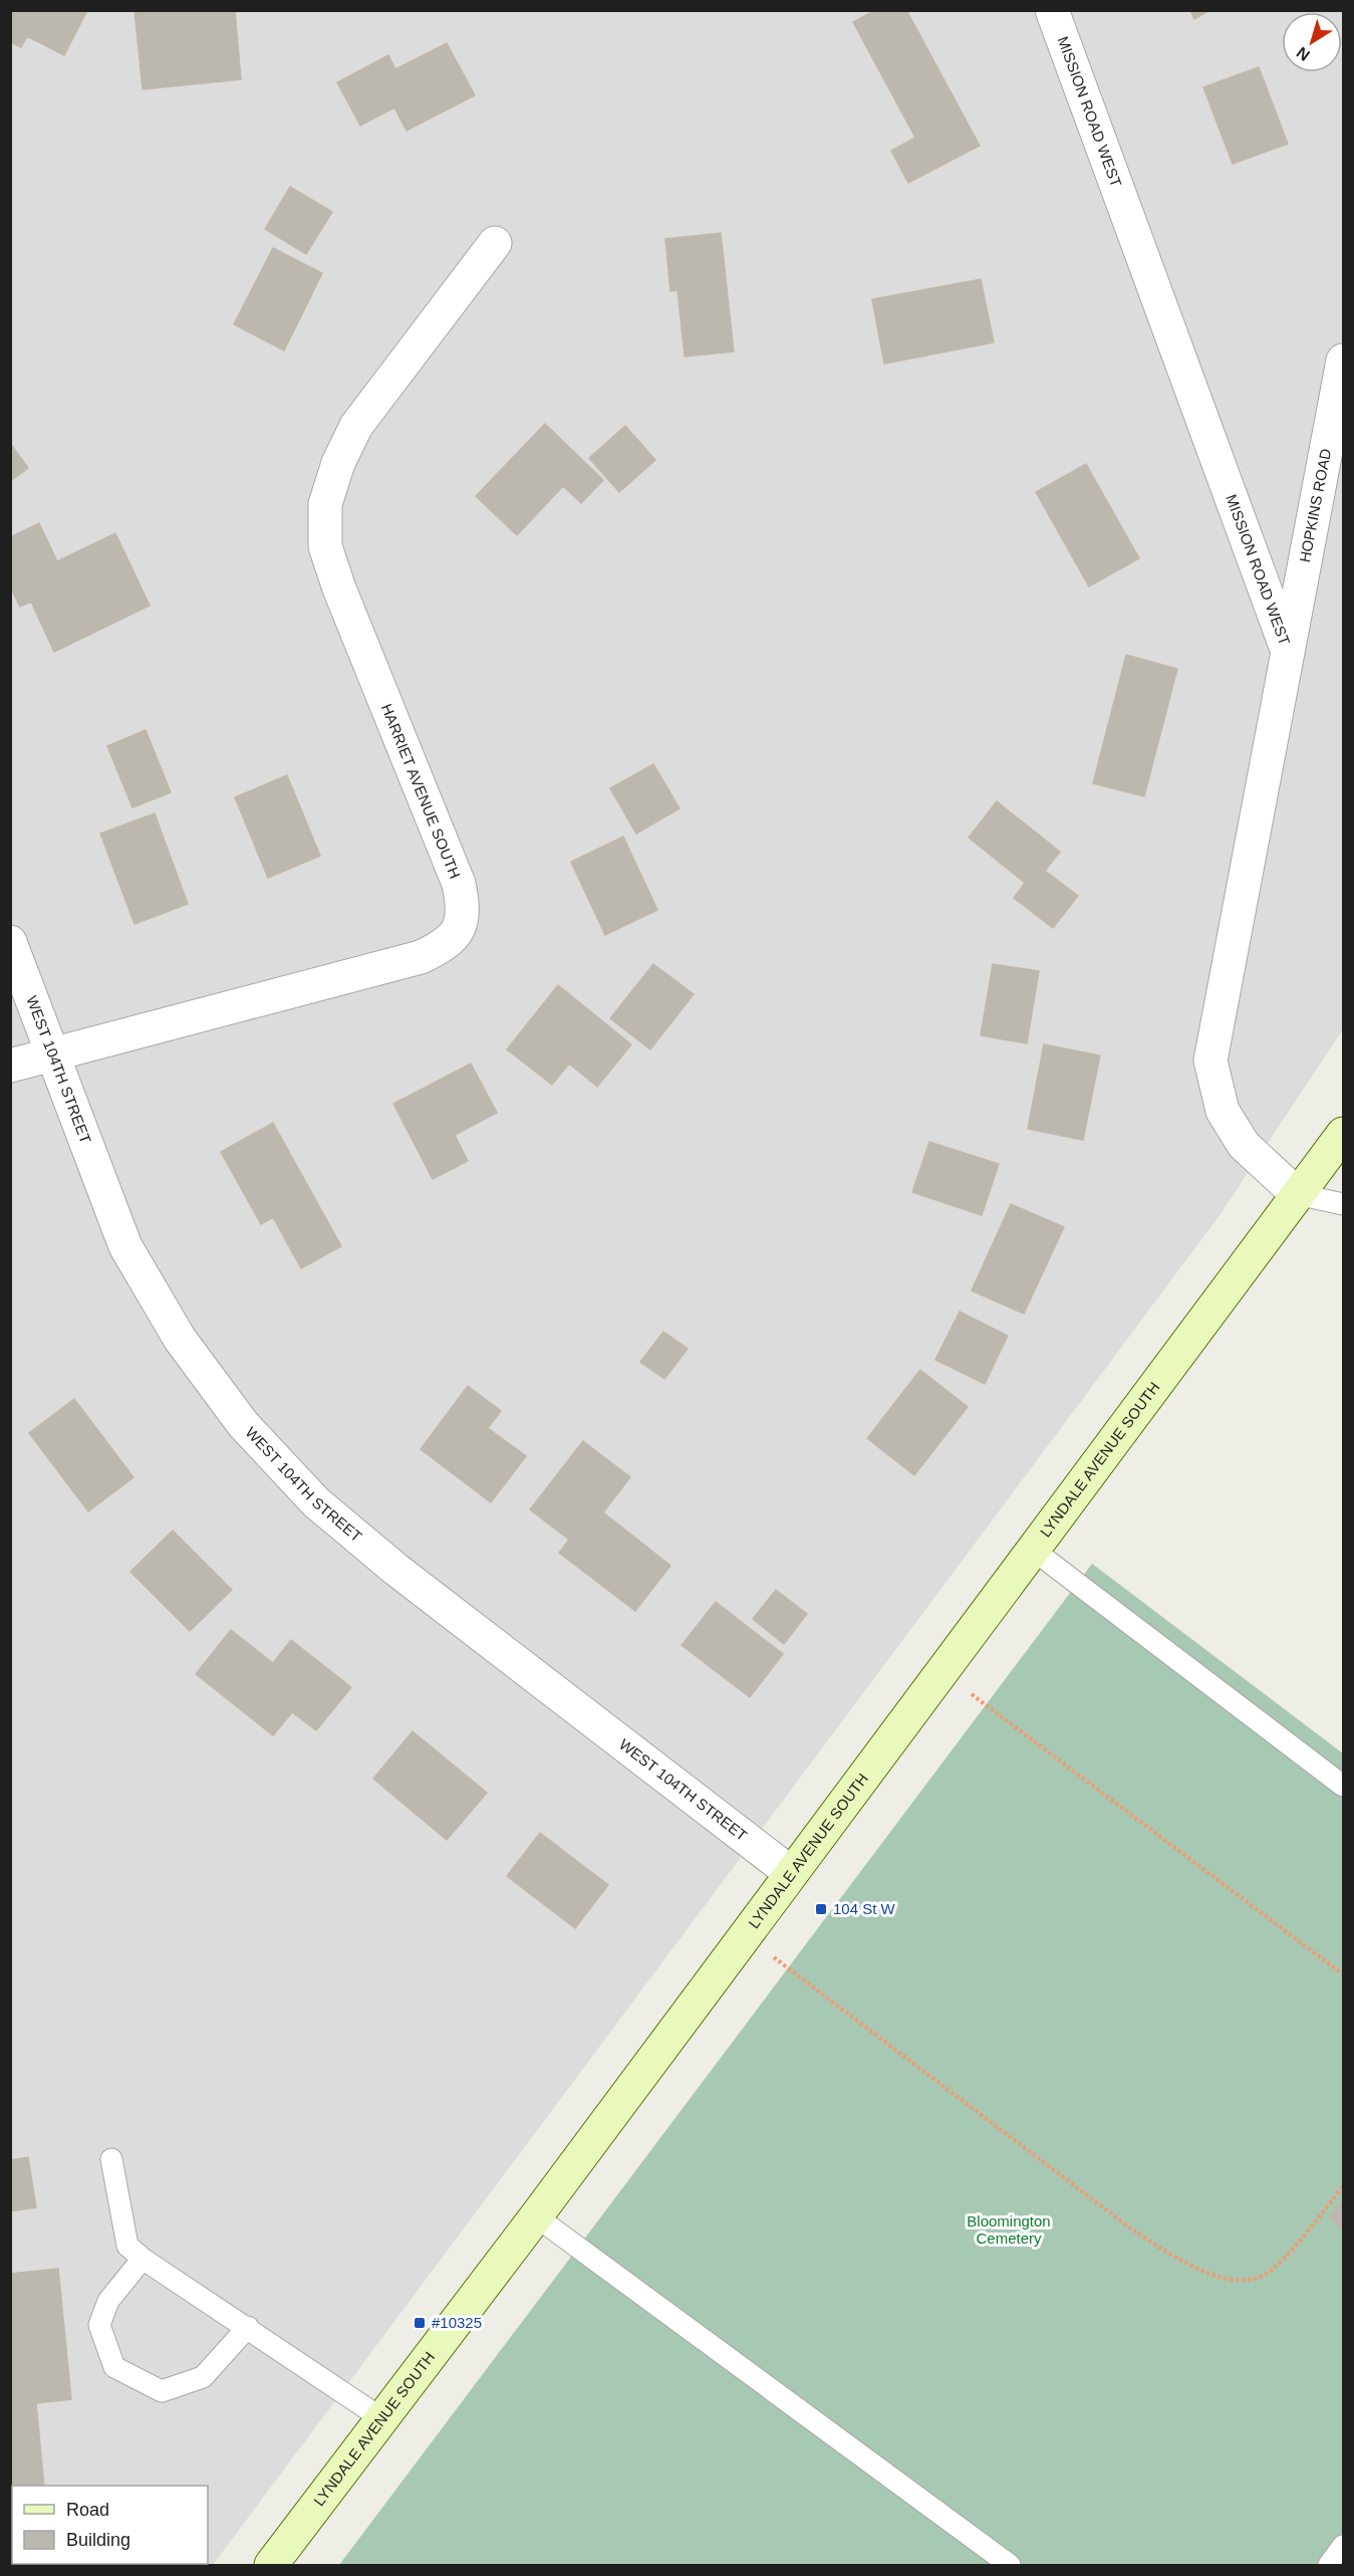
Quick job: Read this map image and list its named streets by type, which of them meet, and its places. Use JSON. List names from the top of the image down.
{
  "streets": {
    "street": [
      "MISSION ROAD WEST",
      "HOPKINS ROAD",
      "HARRIET AVENUE SOUTH",
      "WEST 104TH STREET",
      "LYNDALE AVENUE SOUTH"
    ]
  },
  "crossings": [
    ["MISSION ROAD WEST", "HOPKINS ROAD"],
    ["MISSION ROAD WEST", "LYNDALE AVENUE SOUTH"],
    ["HARRIET AVENUE SOUTH", "WEST 104TH STREET"],
    ["WEST 104TH STREET", "LYNDALE AVENUE SOUTH"]
  ],
  "parks": ["Bloomington Cemetery"],
  "places": {
    "transit": ["104 St W", "#10325"]
  },
  "legend": ["Road", "Building"],
  "north": "bottom left"
}
